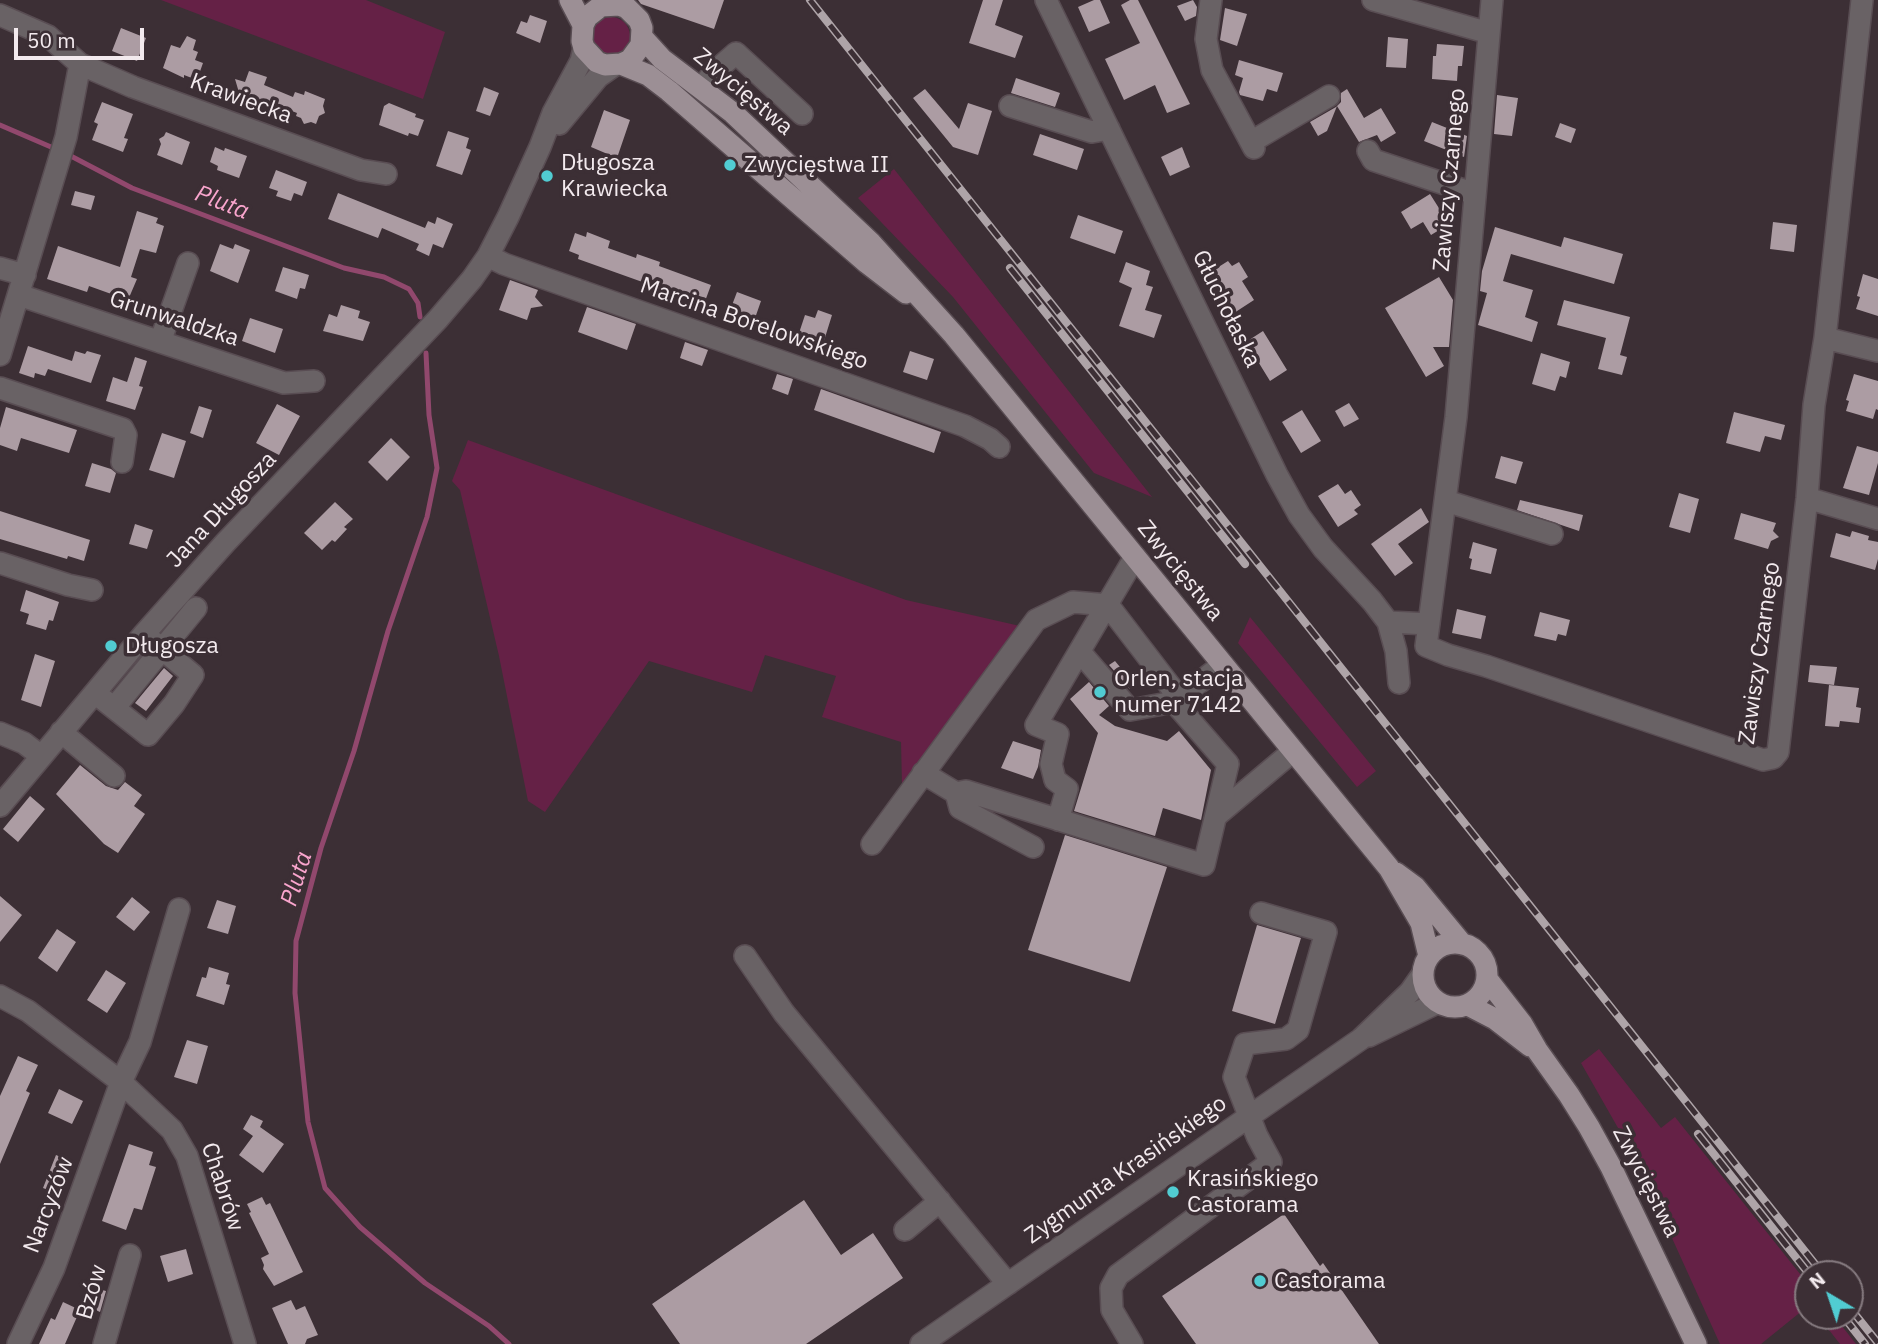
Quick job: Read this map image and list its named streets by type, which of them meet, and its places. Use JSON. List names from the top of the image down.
{
  "streets": {
    "main road": ["Zwycięstwa"],
    "street": [
      "Krawiecka",
      "Zawiszy Czarnego",
      "Głuchołaska",
      "Grunwaldzka",
      "Marcina Borelowskiego",
      "Jana Długosza",
      "Zygmunta Krasińskiego",
      "Chabrów",
      "Narcyzów",
      "Bzów"
    ]
  },
  "crossings": [
    ["Zwycięstwa", "Zygmunta Krasińskiego"],
    ["Marcina Borelowskiego", "Jana Długosza"],
    ["Chabrów", "Narcyzów"]
  ],
  "water": ["Pluta"],
  "places": [
    "Zwycięstwa II",
    "Długosza Krawiecka",
    "Długosza",
    "Orlen, stacja numer 7142",
    "Krasińskiego Castorama",
    "Castorama"
  ],
  "scale_bar": "50 m",
  "north": "top left"
}
